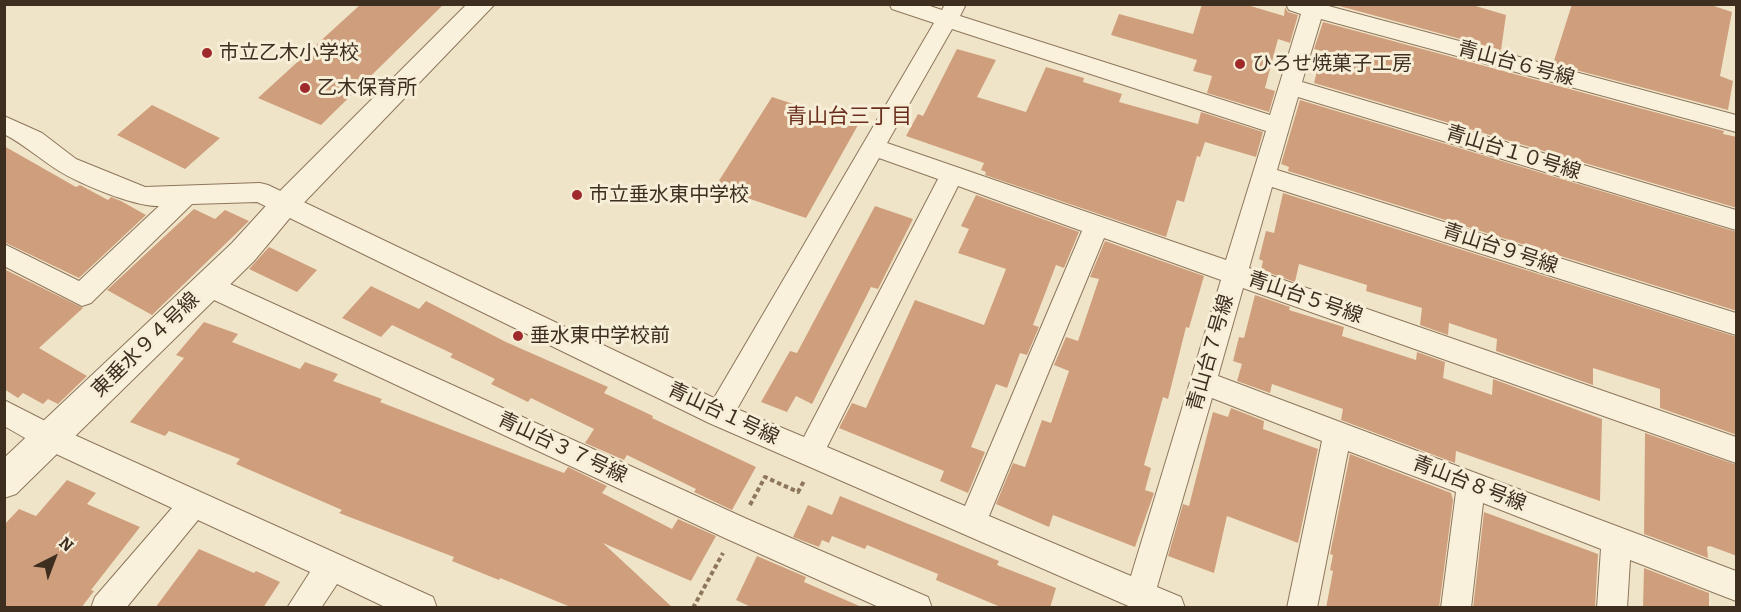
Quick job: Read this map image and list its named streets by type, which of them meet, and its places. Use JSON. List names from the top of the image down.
{
  "streets": {
    "street": [
      "青山台６号線",
      "青山台１０号線",
      "青山台９号線",
      "青山台５号線",
      "東垂水９４号線",
      "青山台７号線",
      "青山台１号線",
      "青山台３７号線",
      "青山台８号線"
    ]
  },
  "crossings": [
    ["青山台６号線", "青山台７号線"],
    ["青山台１０号線", "青山台７号線"],
    ["青山台９号線", "青山台７号線"],
    ["青山台５号線", "青山台７号線"],
    ["東垂水９４号線", "青山台１号線"],
    ["東垂水９４号線", "青山台３７号線"],
    ["青山台７号線", "青山台１号線"],
    ["青山台７号線", "青山台８号線"]
  ],
  "districts": ["青山台三丁目"],
  "places": [
    "市立乙木小学校",
    "ひろせ焼菓子工房",
    "乙木保育所",
    "市立垂水東中学校",
    "垂水東中学校前"
  ],
  "north": "top right"
}
